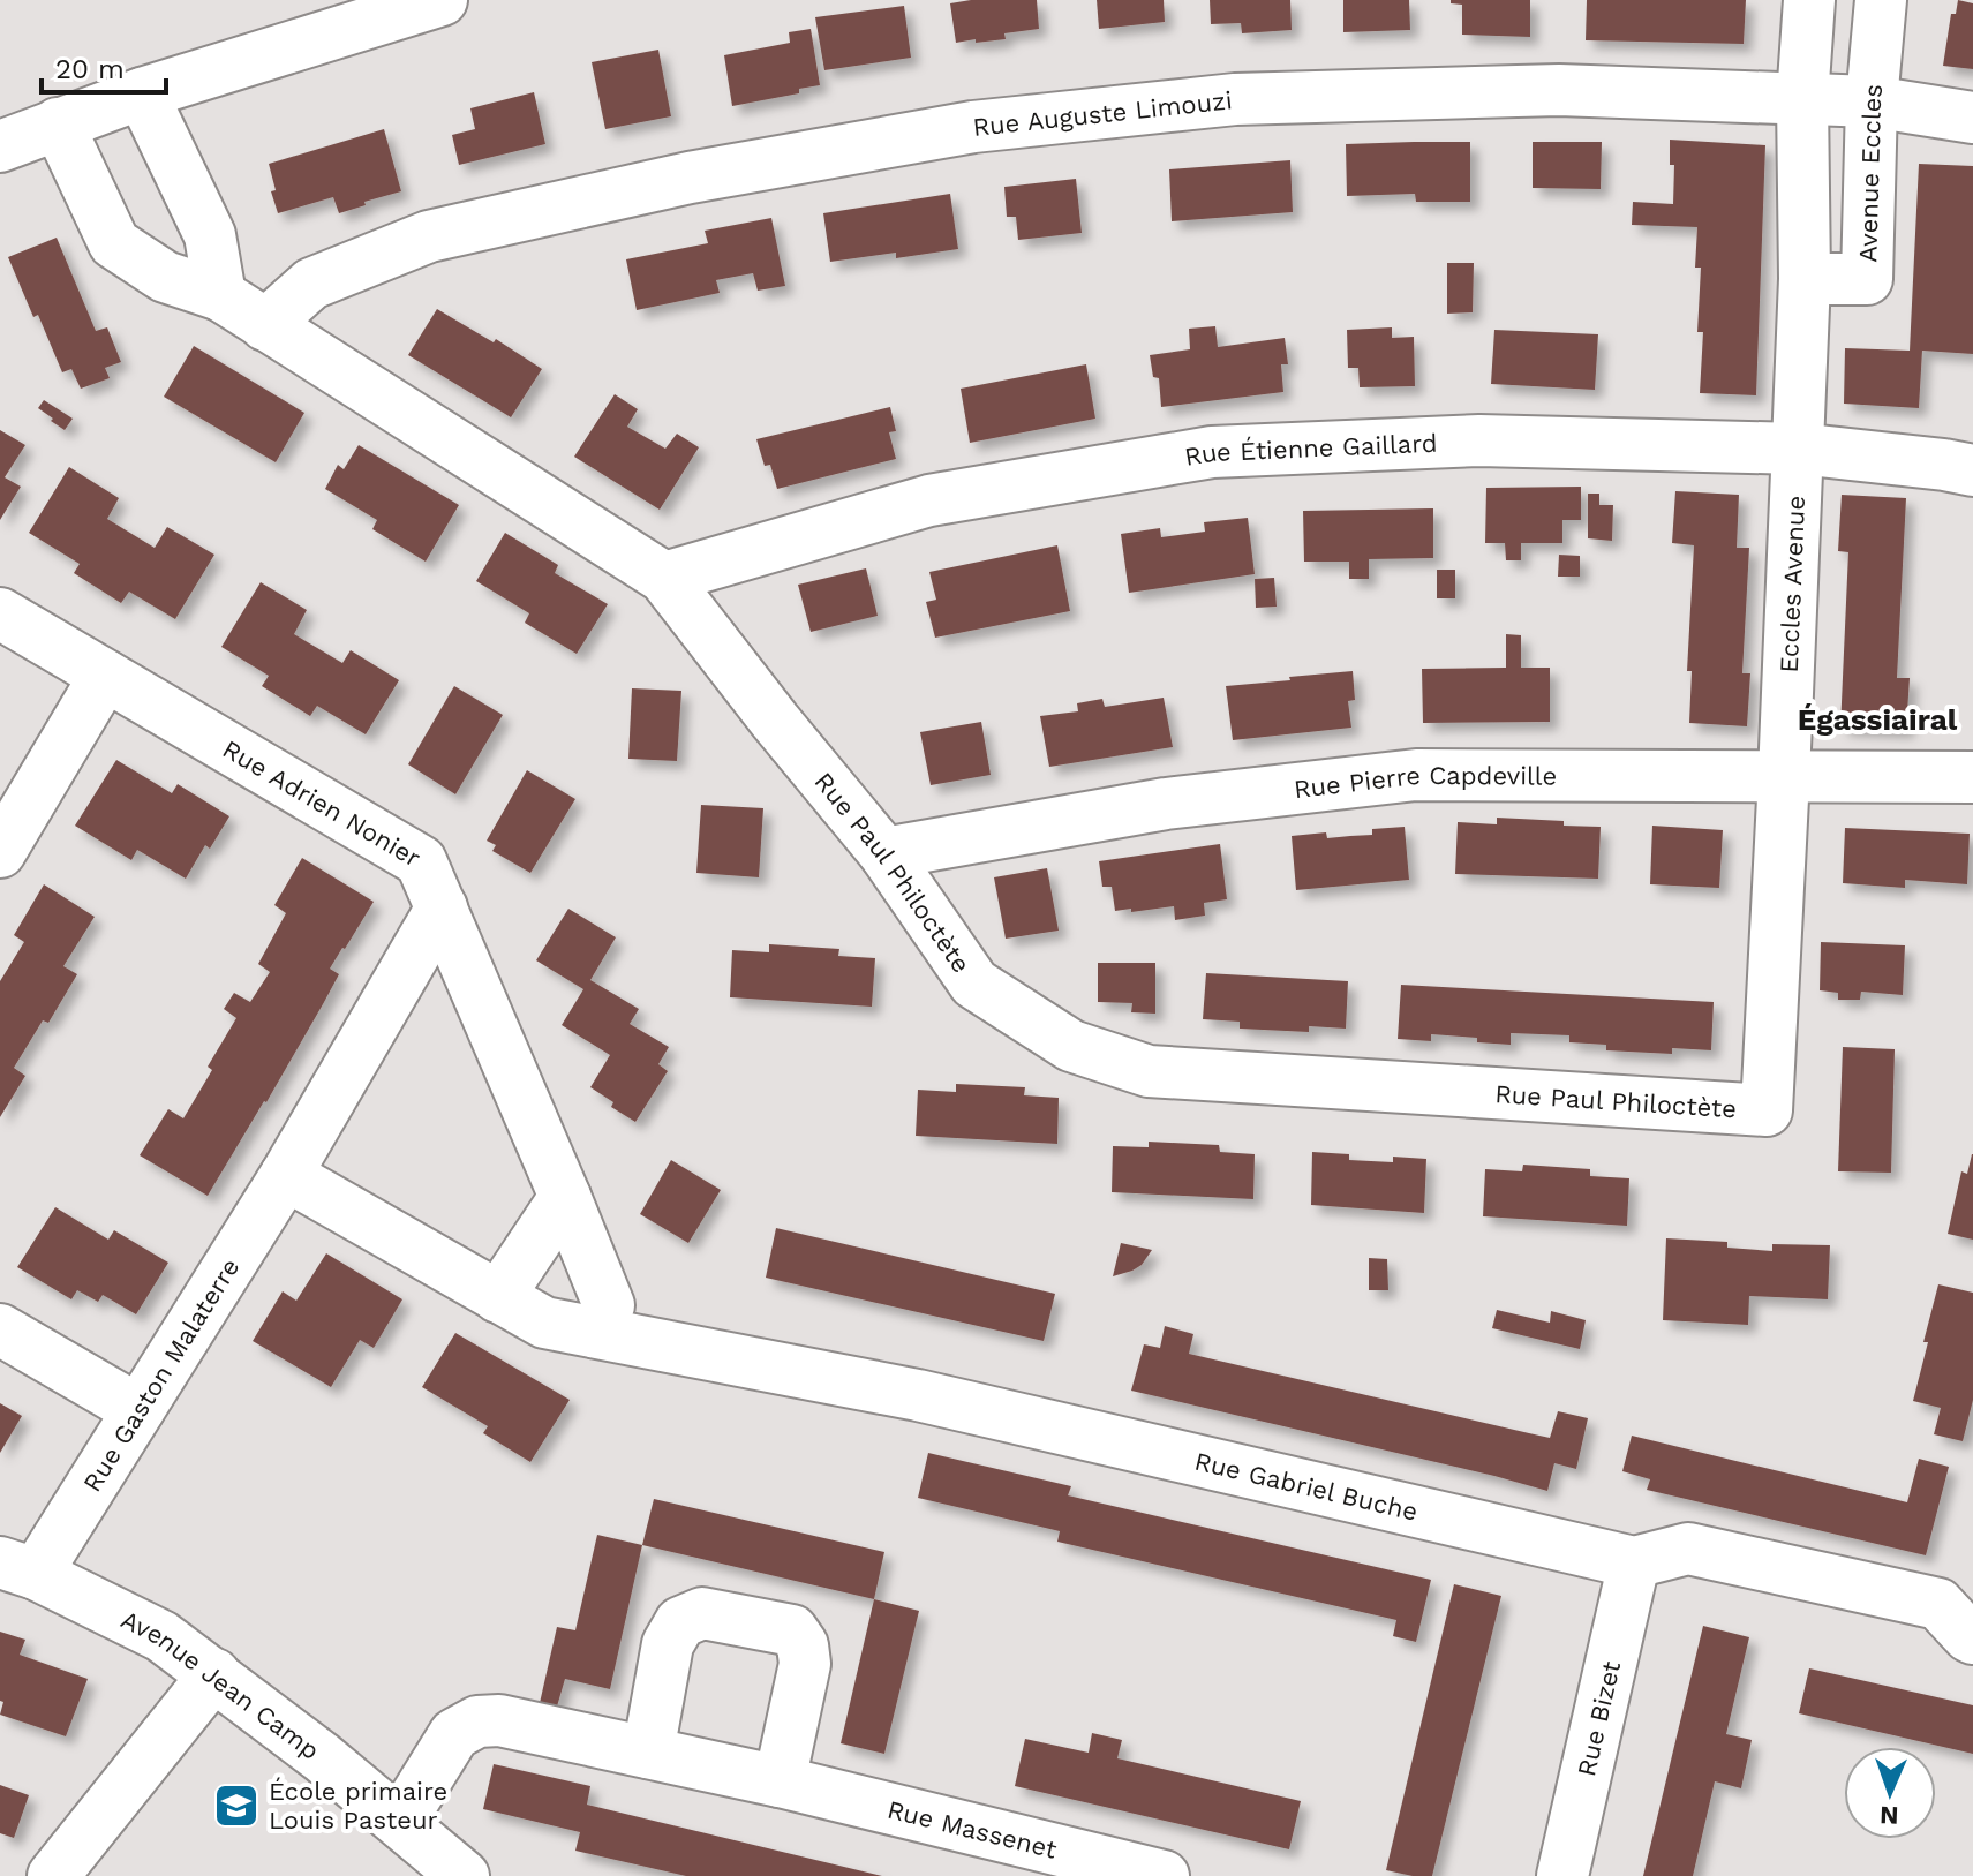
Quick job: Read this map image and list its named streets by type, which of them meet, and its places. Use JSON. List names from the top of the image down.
{
  "streets": {
    "street": [
      "Rue Auguste Limouzi",
      "Avenue Eccles",
      "Rue Étienne Gaillard",
      "Eccles Avenue",
      "Rue Pierre Capdeville",
      "Rue Adrien Nonier",
      "Rue Paul Philoctète",
      "Rue Gaston Malaterre",
      "Rue Gabriel Buche",
      "Avenue Jean Camp",
      "Rue Bizet",
      "Rue Massenet"
    ]
  },
  "crossings": [
    ["Rue Auguste Limouzi", "Avenue Eccles"],
    ["Rue Auguste Limouzi", "Rue Paul Philoctète"],
    ["Avenue Eccles", "Eccles Avenue"],
    ["Rue Étienne Gaillard", "Eccles Avenue"],
    ["Rue Étienne Gaillard", "Rue Paul Philoctète"],
    ["Eccles Avenue", "Rue Pierre Capdeville"],
    ["Eccles Avenue", "Rue Paul Philoctète"],
    ["Rue Pierre Capdeville", "Rue Paul Philoctète"],
    ["Rue Adrien Nonier", "Rue Gaston Malaterre"],
    ["Rue Adrien Nonier", "Rue Gabriel Buche"],
    ["Rue Gaston Malaterre", "Avenue Jean Camp"],
    ["Rue Gabriel Buche", "Rue Bizet"],
    ["Avenue Jean Camp", "Rue Massenet"]
  ],
  "districts": ["Égassiairal"],
  "places": {
    "school or university": ["École primaire Louis Pasteur"]
  },
  "scale_bar": "20 m",
  "north": "bottom"
}
